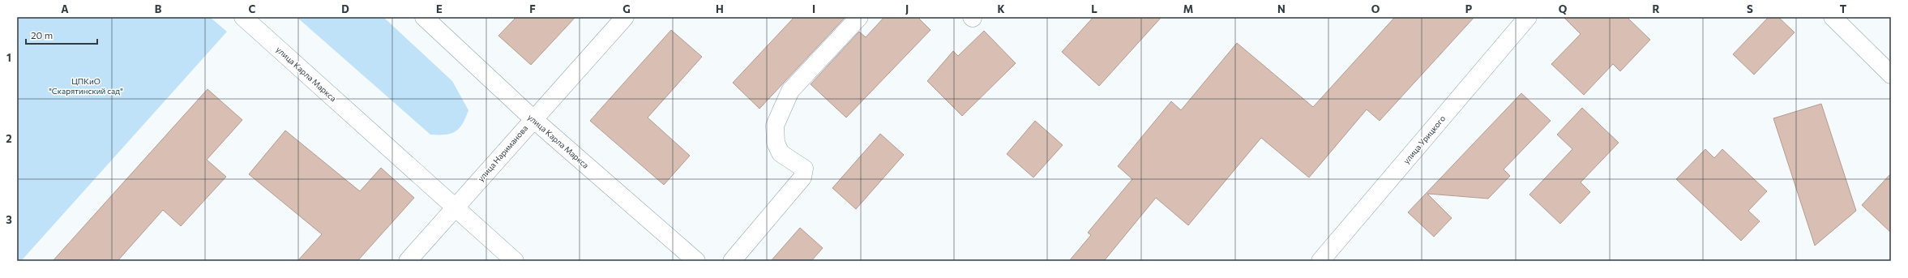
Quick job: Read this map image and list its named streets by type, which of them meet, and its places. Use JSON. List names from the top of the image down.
{
  "streets": {
    "main road": ["улица Карла Маркса", "улица Урицкого", "улица Нариманова"]
  },
  "crossings": [
    ["улица Карла Маркса", "улица Нариманова"]
  ],
  "parks": ["ЦПКиО \"Скарятинский сад\""],
  "scale_bar": "20 m",
  "grid": {
    "columns": [
      "A",
      "B",
      "C",
      "D",
      "E",
      "F",
      "G",
      "H",
      "I",
      "J",
      "K",
      "L",
      "M",
      "N",
      "O",
      "P",
      "Q",
      "R",
      "S",
      "T"
    ],
    "rows": ["1", "2", "3"]
  }
}
